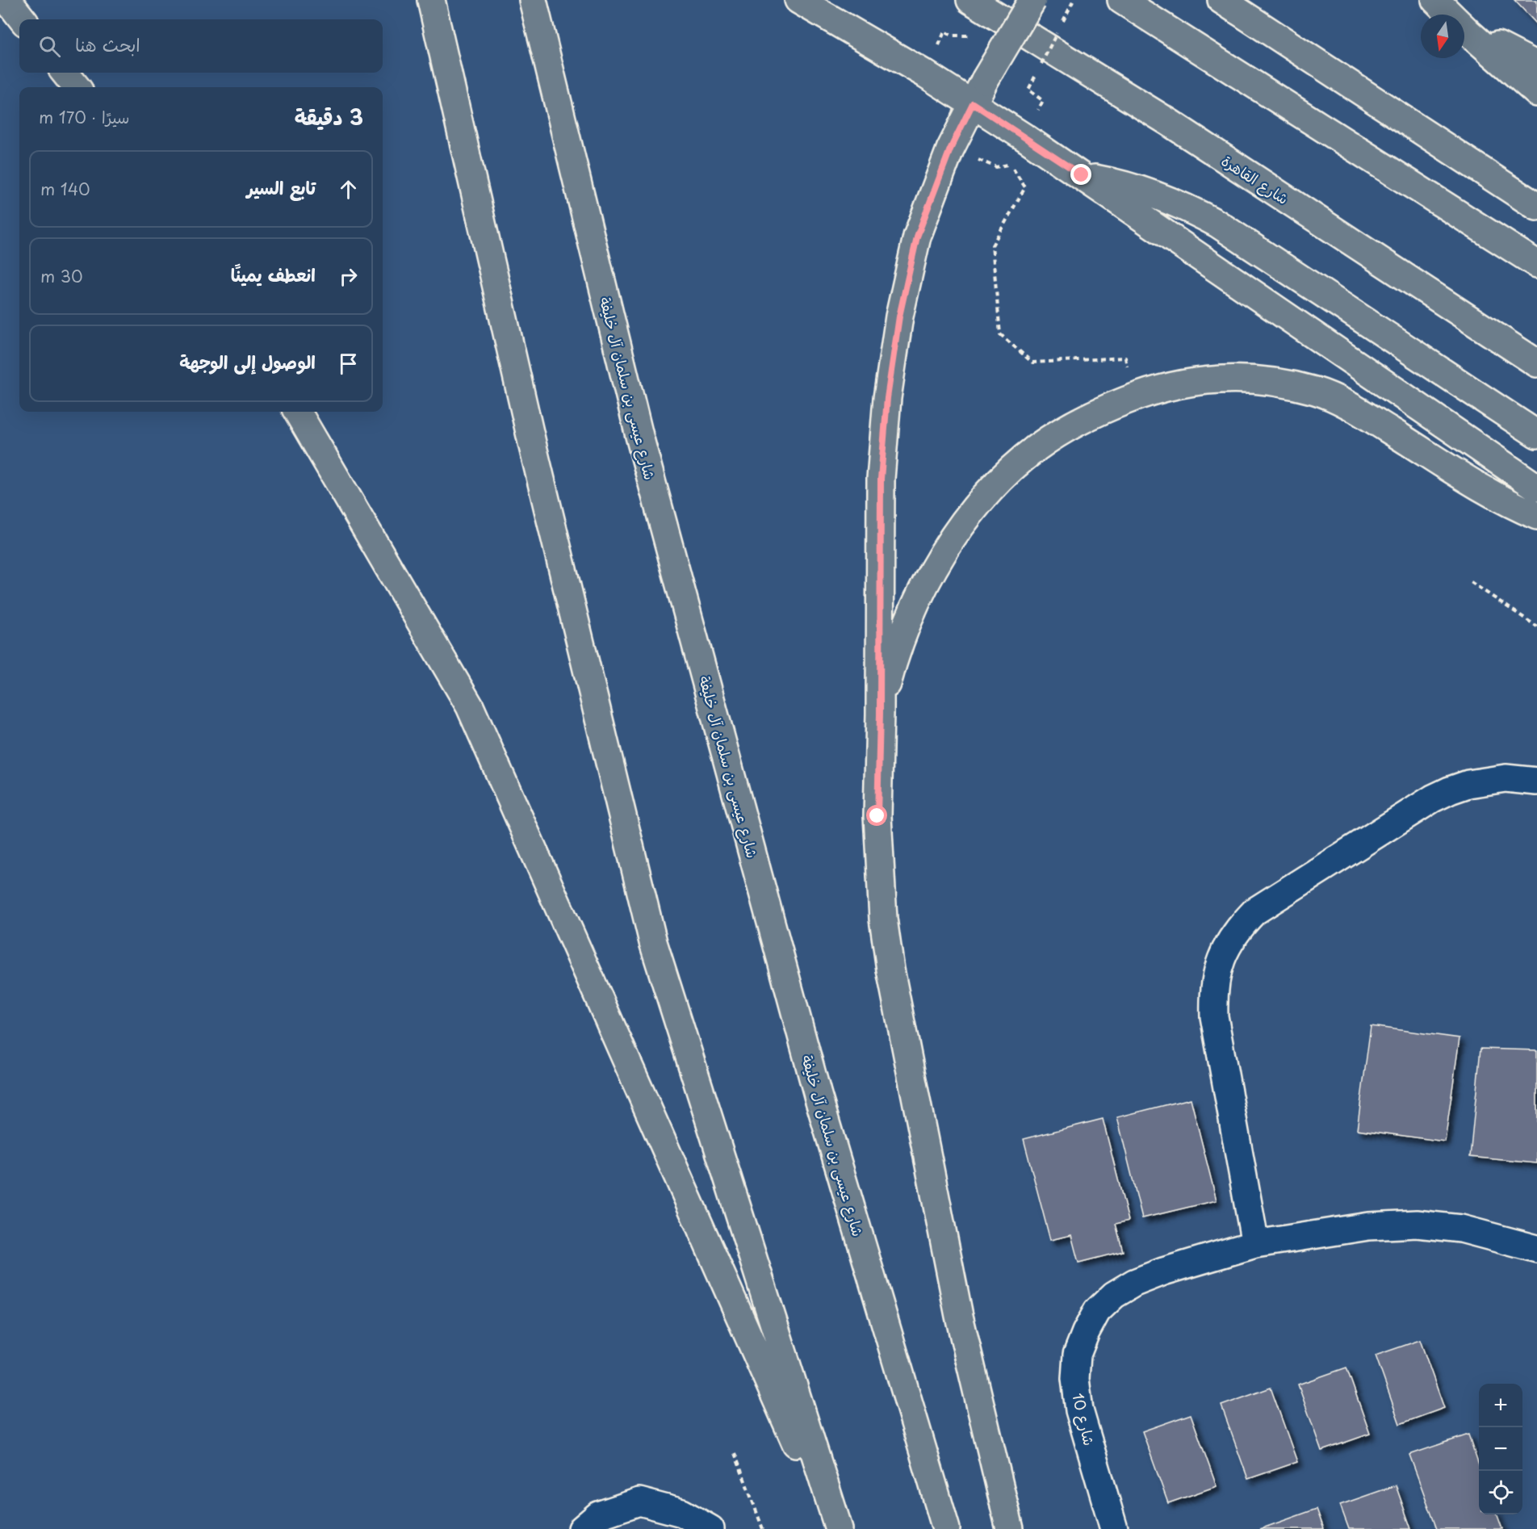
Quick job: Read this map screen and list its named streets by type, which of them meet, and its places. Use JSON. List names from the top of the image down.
{
  "streets": {
    "main road": ["شارع القاهرة", "شارع عيسى بن سلمان آل خليفة"],
    "street": ["شارع 10"]
  },
  "north": "bottom",
  "page": {
    "search": "ابحث هنا",
    "heading": ["3 دقيقة", "سيرًا · 170 m"],
    "list": [
      ["تابع السير", "140 m"],
      ["انعطف يمينًا", "30 m"],
      "الوصول إلى الوجهة"
    ],
    "map_buttons": ["+", "−"]
  }
}
